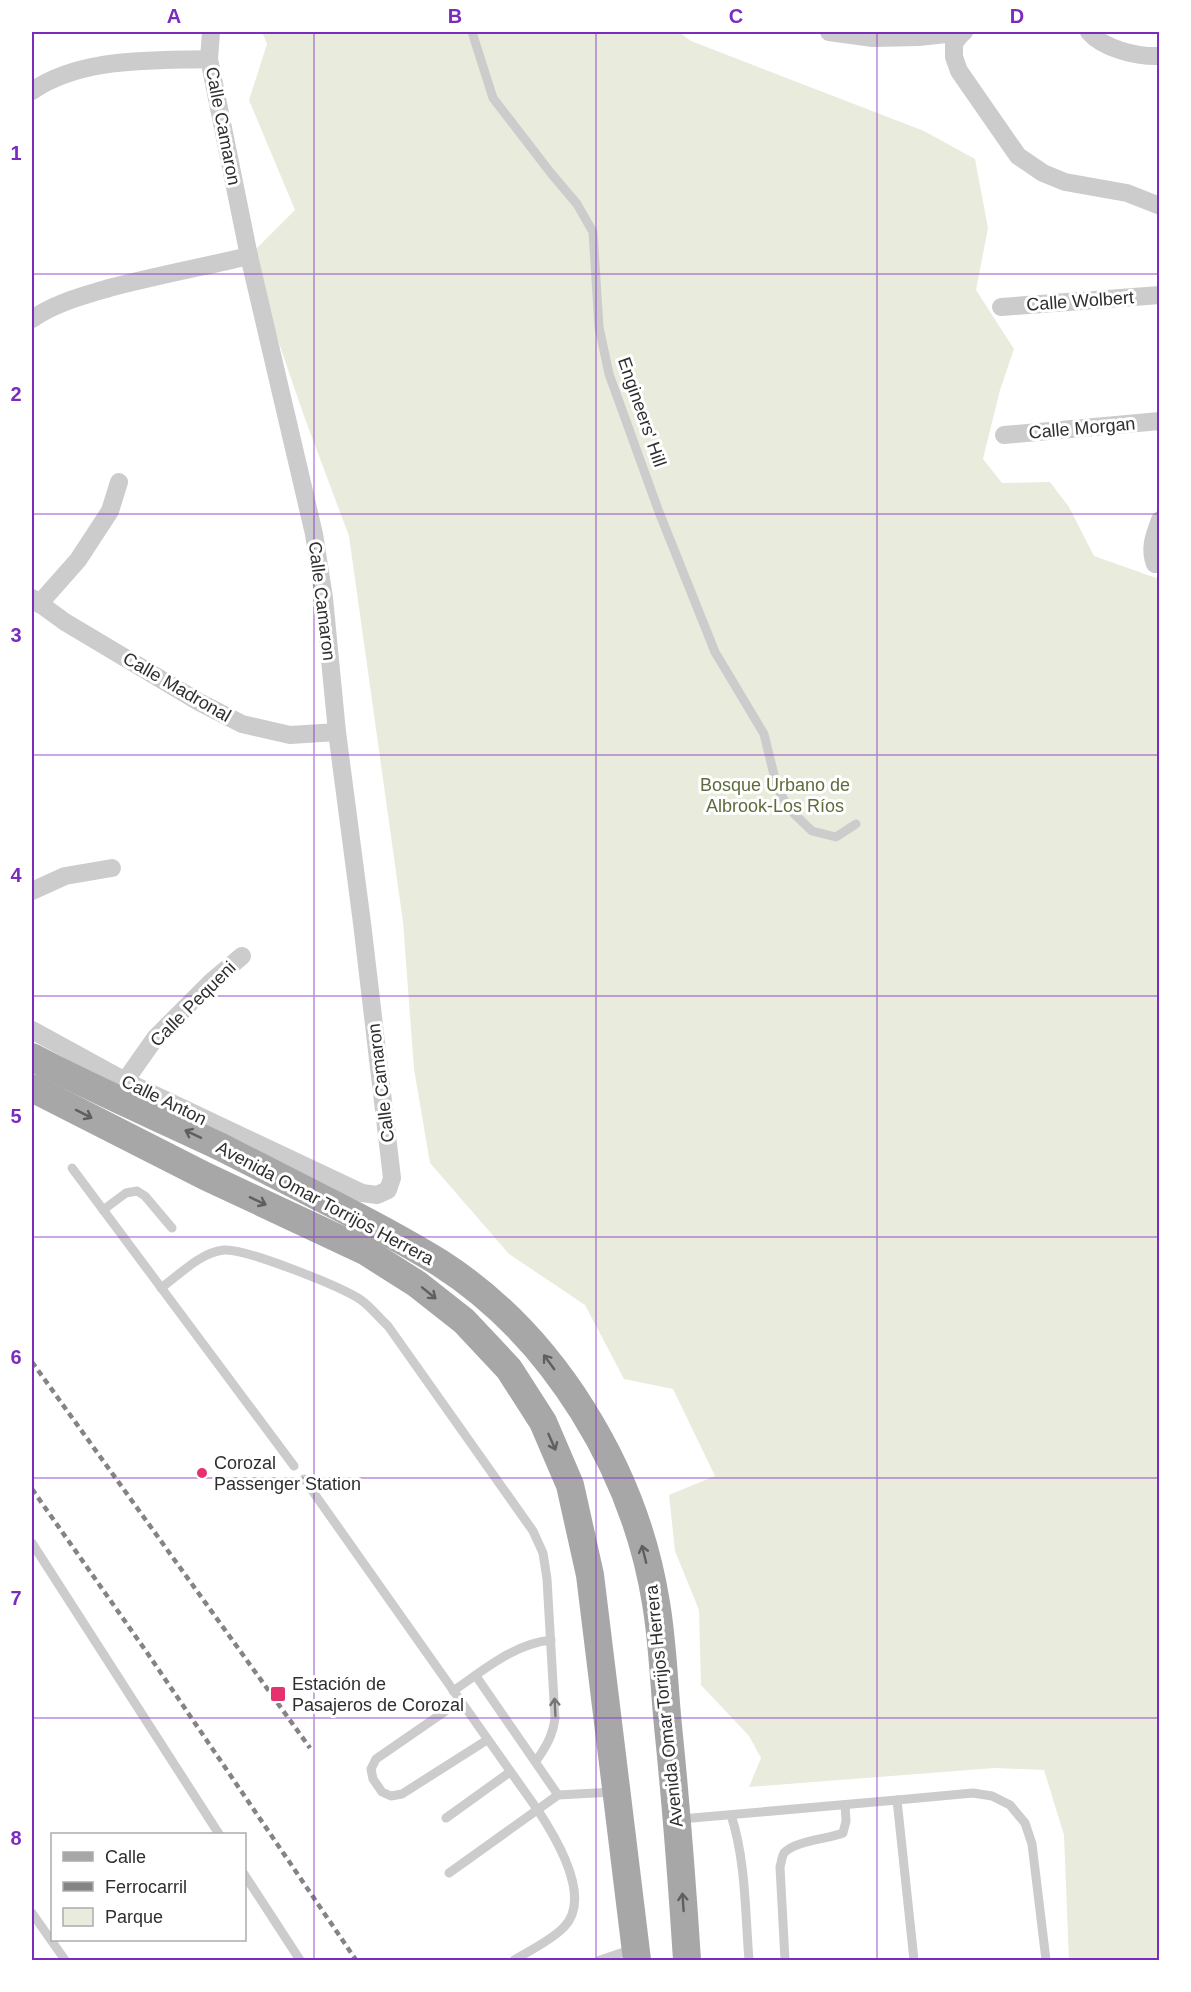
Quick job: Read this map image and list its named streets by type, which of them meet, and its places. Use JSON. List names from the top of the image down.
{
  "streets": {
    "main road": ["Avenida Omar Torrijos Herrera"],
    "street": [
      "Calle Camaron",
      "Calle Wolbert",
      "Calle Morgan",
      "Calle Madronal",
      "Calle Pequeni",
      "Calle Anton"
    ],
    "lane": ["Engineers' Hill"]
  },
  "crossings": [
    ["Calle Camaron", "Calle Madronal"],
    ["Calle Camaron", "Calle Anton"],
    ["Calle Pequeni", "Calle Anton"]
  ],
  "parks": ["Bosque Urbano de Albrook-Los Ríos"],
  "places": {
    "other": ["Corozal Passenger Station"],
    "transit": ["Estación de Pasajeros de Corozal"]
  },
  "legend": ["Calle", "Ferrocarril", "Parque"],
  "grid": {
    "columns": [
      "A",
      "B",
      "C",
      "D"
    ],
    "rows": [
      "1",
      "2",
      "3",
      "4",
      "5",
      "6",
      "7",
      "8"
    ]
  }
}
